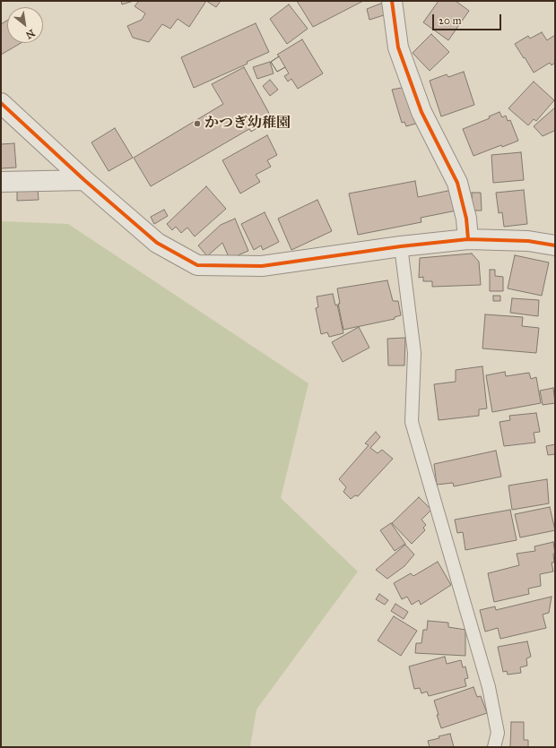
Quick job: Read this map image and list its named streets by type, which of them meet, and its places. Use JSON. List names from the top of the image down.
{
  "places": ["かつぎ幼稚園"],
  "scale_bar": "20 m",
  "north": "bottom right"
}
